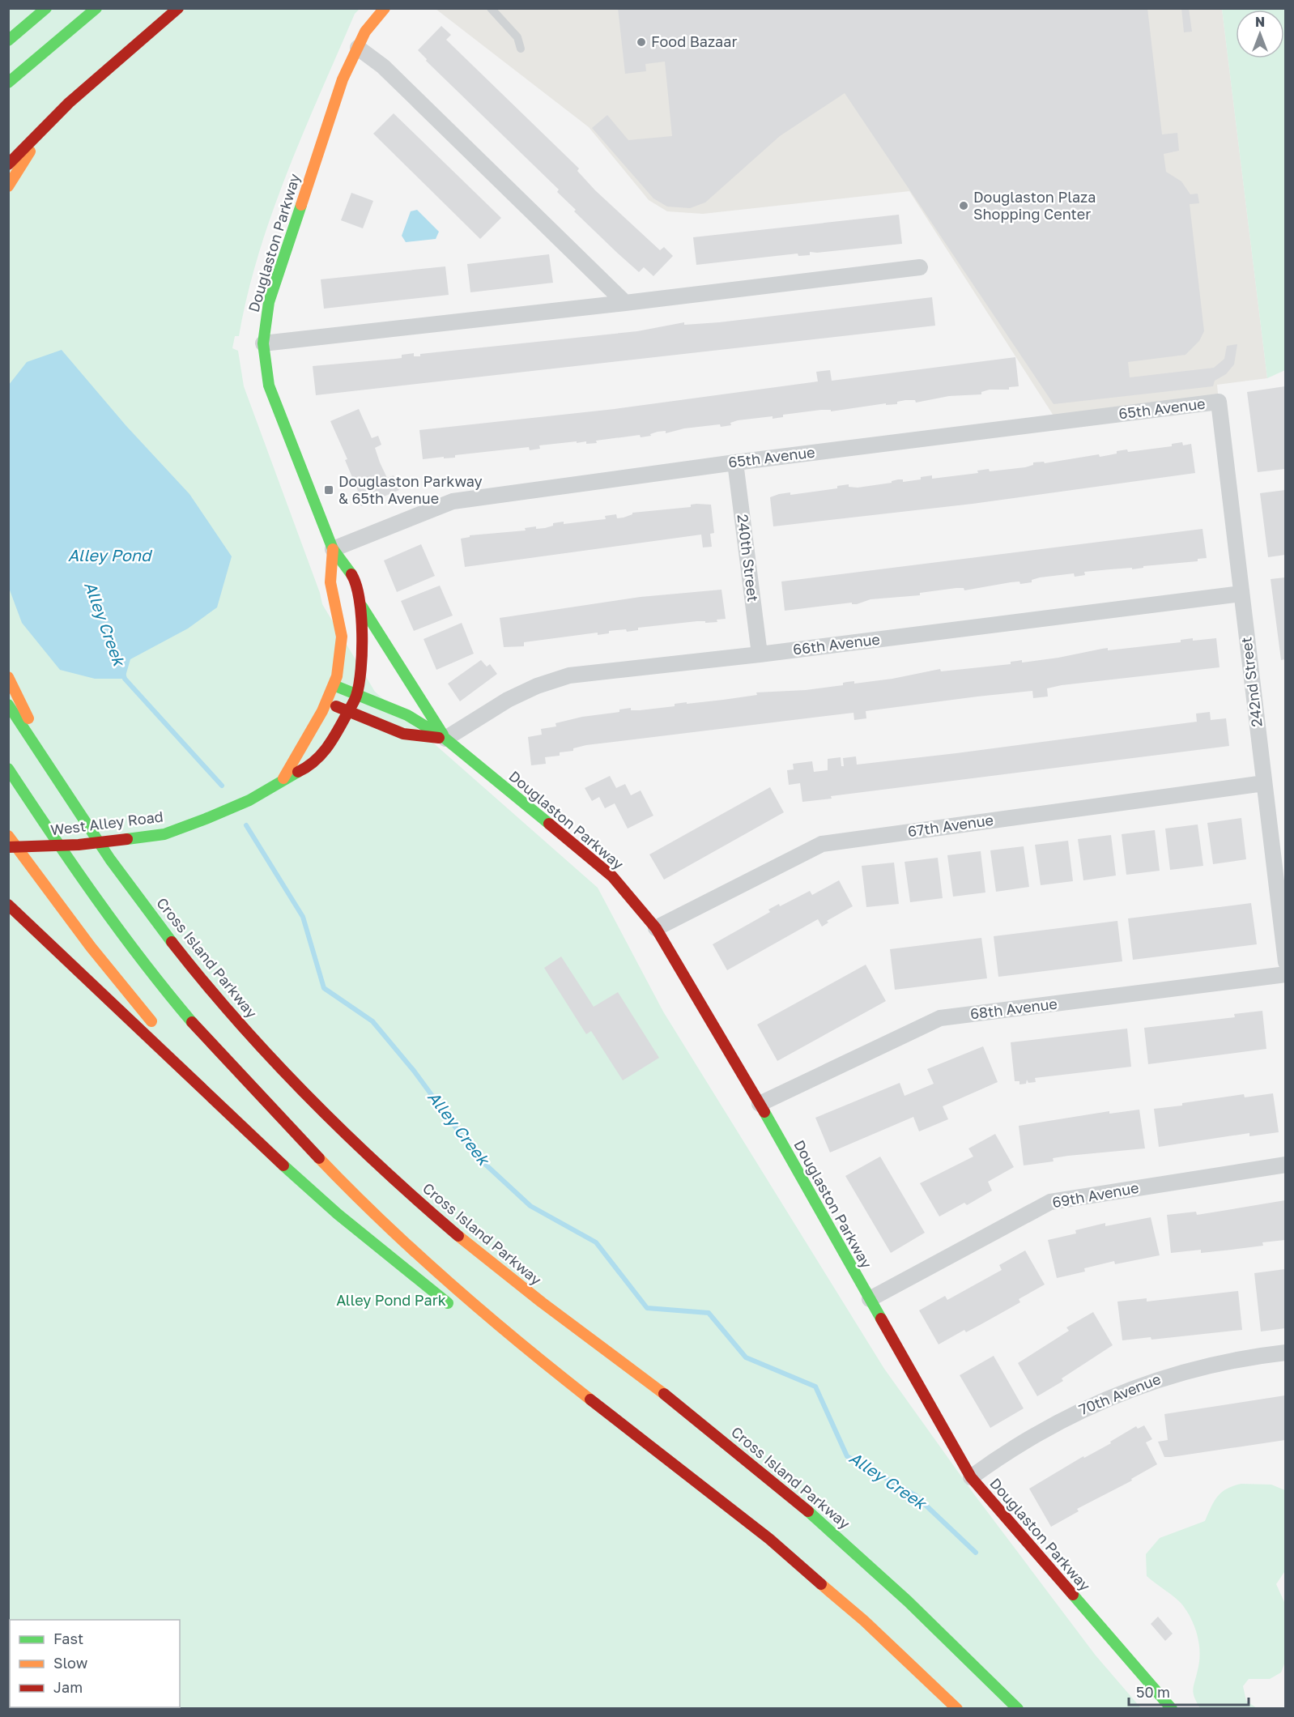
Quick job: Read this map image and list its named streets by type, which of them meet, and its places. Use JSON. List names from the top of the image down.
{
  "streets": {
    "main road": ["Douglaston Parkway", "West Alley Road", "Cross Island Parkway"],
    "street": [
      "65th Avenue",
      "240th Street",
      "66th Avenue",
      "242nd Street",
      "67th Avenue",
      "68th Avenue",
      "69th Avenue",
      "70th Avenue"
    ]
  },
  "crossings": [
    ["Douglaston Parkway", "65th Avenue"],
    ["Douglaston Parkway", "66th Avenue"],
    ["Douglaston Parkway", "West Alley Road"],
    ["Douglaston Parkway", "67th Avenue"],
    ["Douglaston Parkway", "68th Avenue"],
    ["Douglaston Parkway", "69th Avenue"],
    ["Douglaston Parkway", "70th Avenue"],
    ["65th Avenue", "240th Street"],
    ["65th Avenue", "242nd Street"],
    ["240th Street", "66th Avenue"],
    ["66th Avenue", "242nd Street"],
    ["242nd Street", "67th Avenue"]
  ],
  "water": ["Alley Pond", "Alley Creek"],
  "parks": ["Alley Pond Park"],
  "places": {
    "other": ["Food Bazaar", "Douglaston Plaza Shopping Center"],
    "transit": ["Douglaston Parkway & 65th Avenue"]
  },
  "legend": ["Fast", "Slow", "Jam"],
  "scale_bar": "50 m",
  "north": "top"
}
